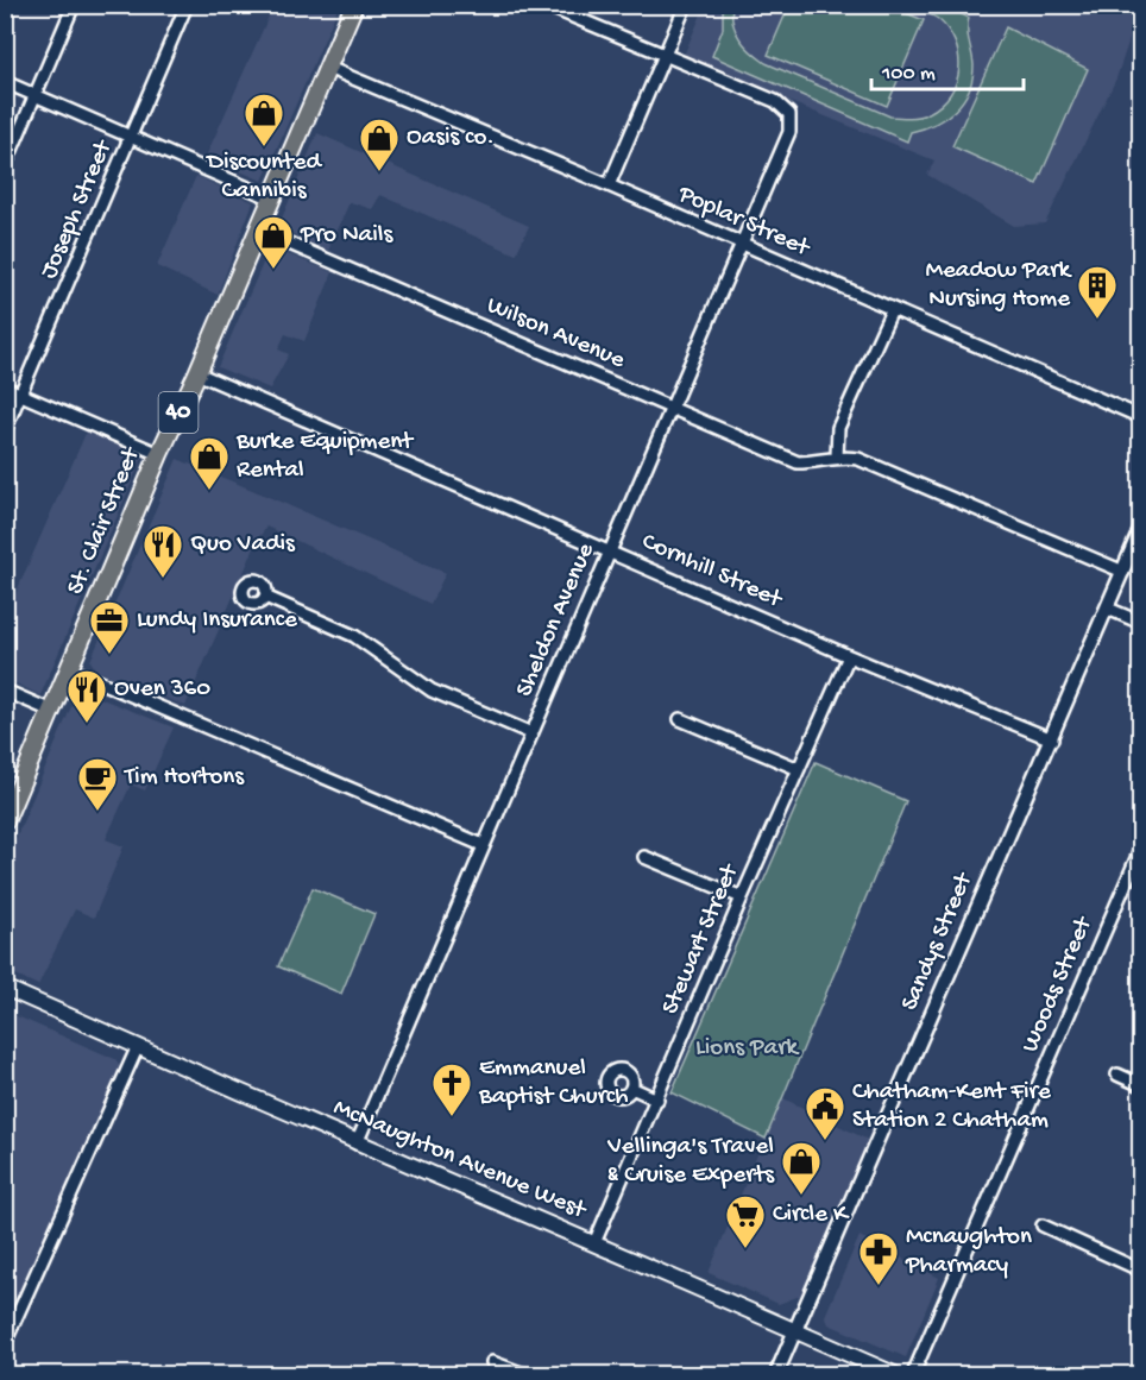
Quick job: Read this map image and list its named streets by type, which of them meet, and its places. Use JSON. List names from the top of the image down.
{
  "streets": {
    "main road": ["40", "St. Clair Street", "McNaughton Avenue West"],
    "street": [
      "Joseph Street",
      "Poplar Street",
      "Wilson Avenue",
      "Cornhill Street",
      "Sheldon Avenue",
      "Stewart Street",
      "Sandys Street",
      "Woods Street"
    ]
  },
  "crossings": [
    ["Poplar Street", "St. Clair Street"],
    ["Poplar Street", "Sheldon Avenue"],
    ["Wilson Avenue", "St. Clair Street"],
    ["Wilson Avenue", "Sheldon Avenue"],
    ["St. Clair Street", "Cornhill Street"],
    ["Cornhill Street", "Sheldon Avenue"],
    ["Cornhill Street", "Stewart Street"],
    ["Cornhill Street", "Sandys Street"],
    ["Sheldon Avenue", "McNaughton Avenue West"],
    ["Stewart Street", "McNaughton Avenue West"],
    ["Sandys Street", "McNaughton Avenue West"]
  ],
  "parks": ["Lions Park"],
  "places": {
    "shop": [
      "Discounted Cannibis",
      "Oasis co.",
      "Pro Nails",
      "Burke Equipment Rental",
      "Vellinga's Travel & Cruise Experts"
    ],
    "building": ["Meadow Park Nursing Home"],
    "restaurant": ["Quo Vadis", "Oven 360"],
    "office": ["Lundy Insurance"],
    "cafe": ["Tim Hortons"],
    "church": ["Emmanuel Baptist Church"],
    "public building": ["Chatham-Kent Fire Station 2 Chatham"],
    "supermarket": ["Circle K"],
    "pharmacy": ["Mcnaughton Pharmacy"]
  },
  "scale_bar": "100 m"
}
